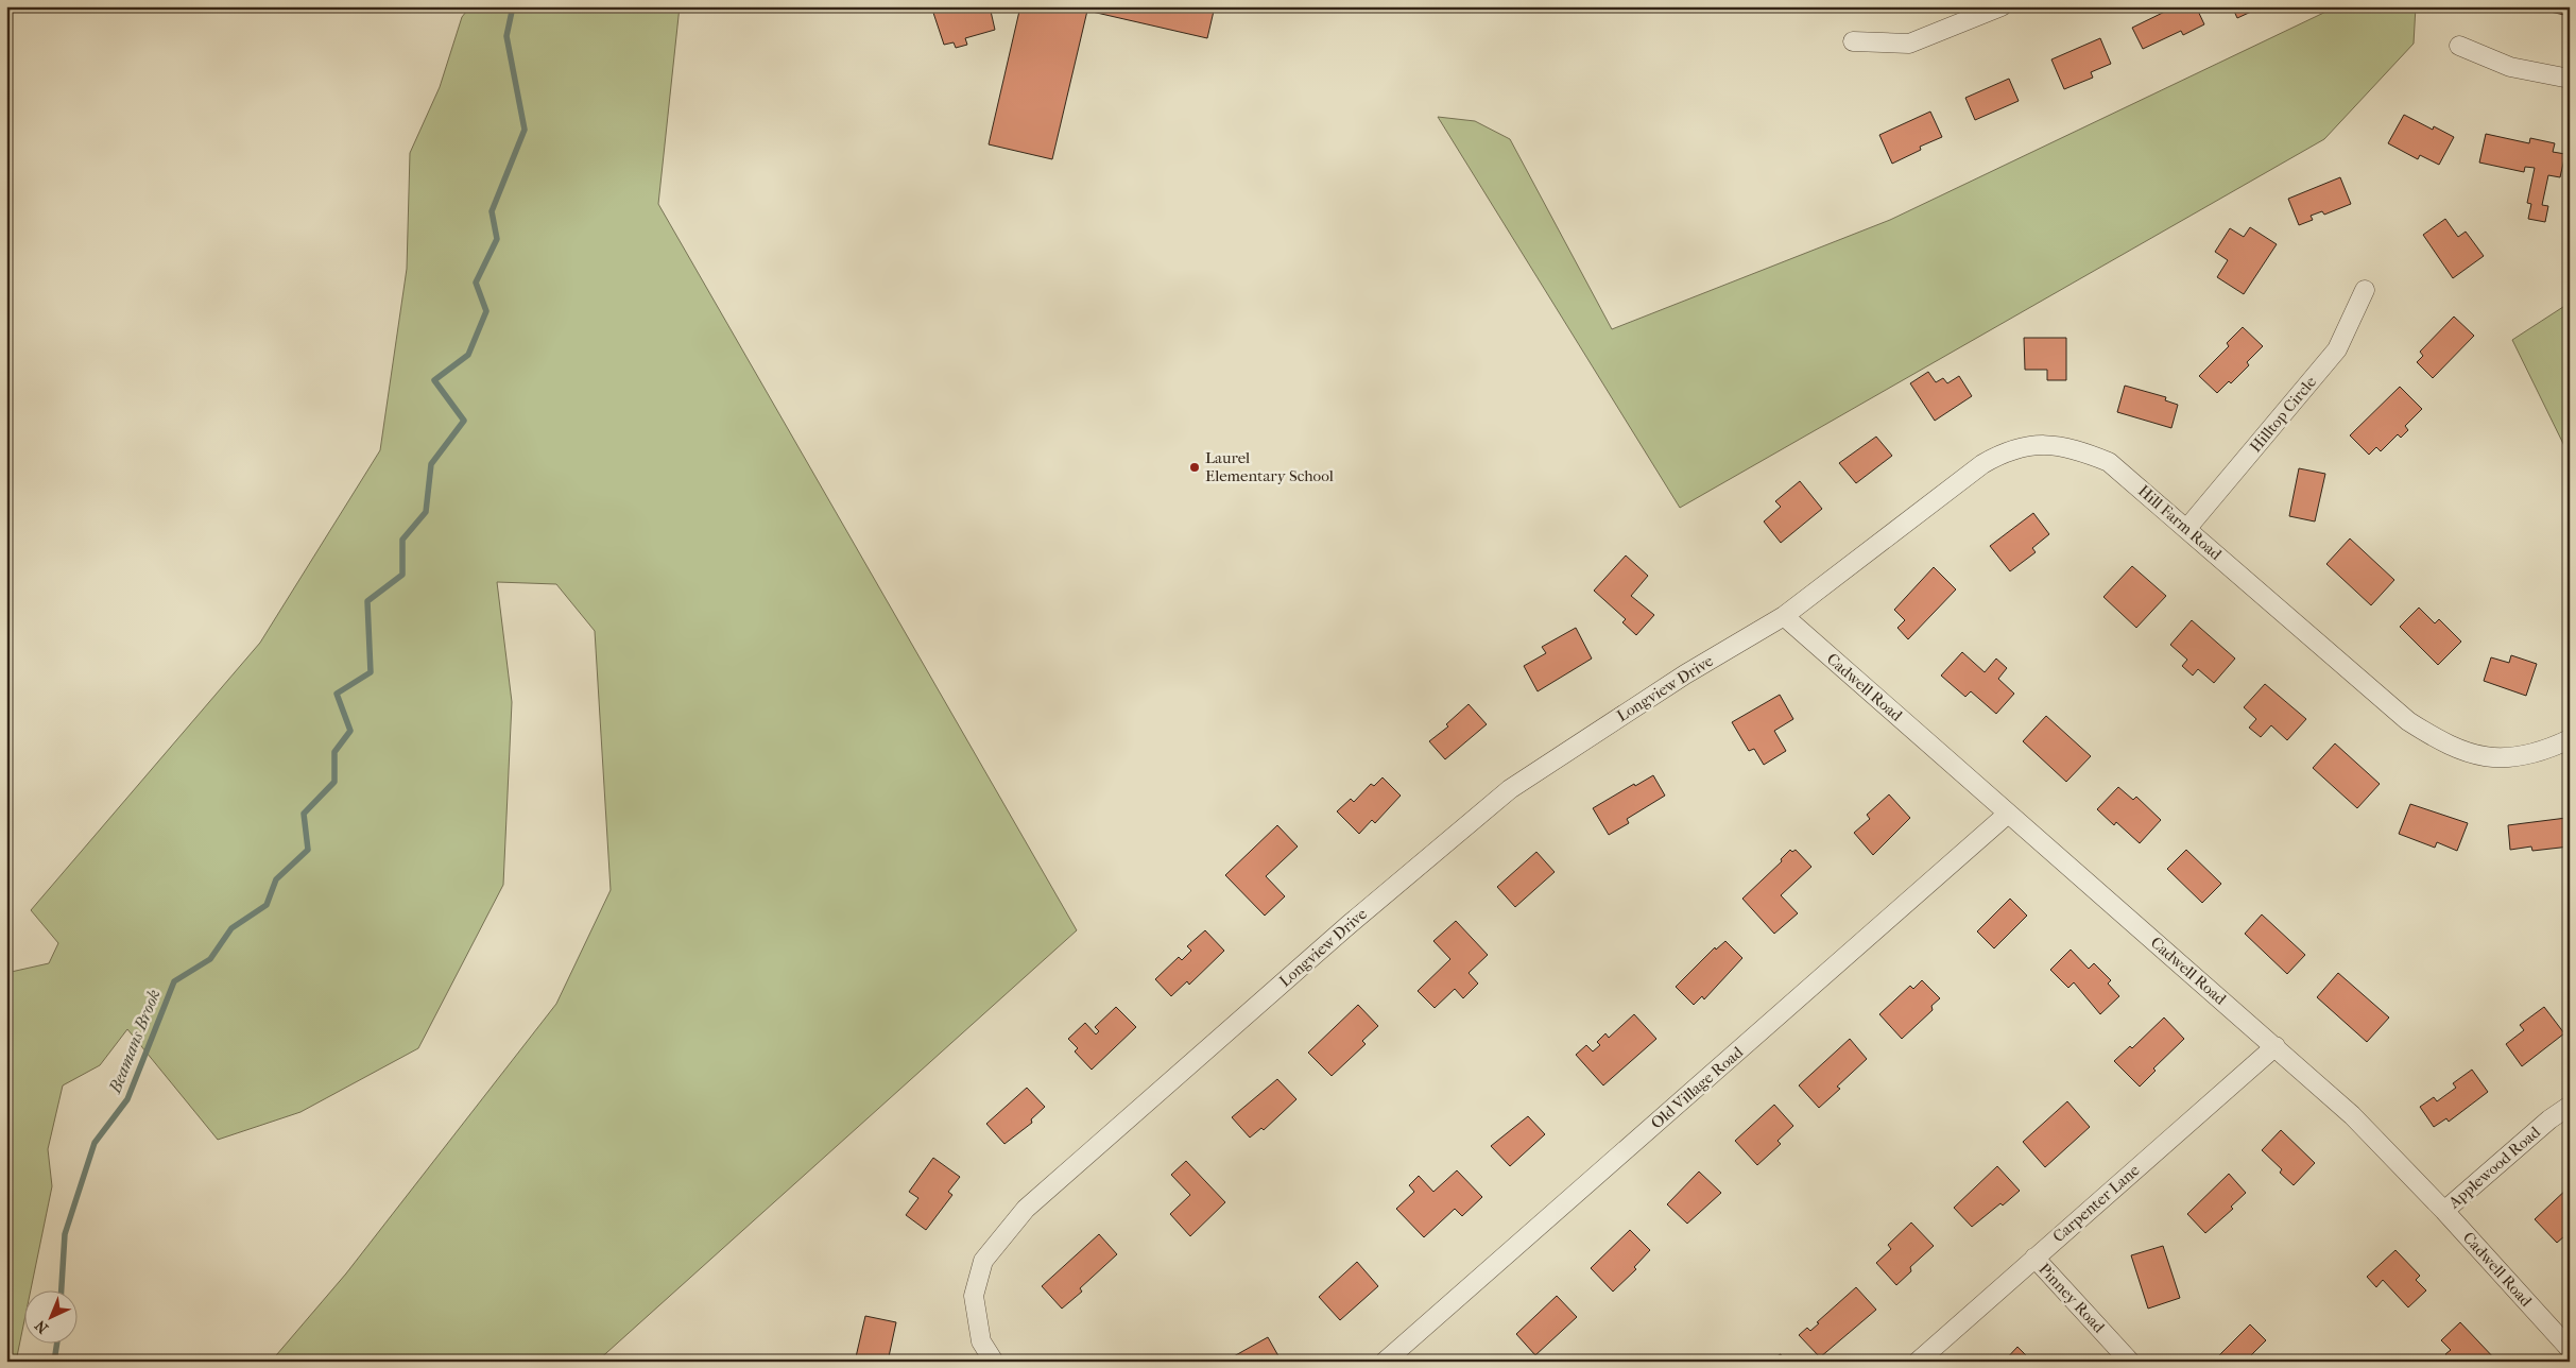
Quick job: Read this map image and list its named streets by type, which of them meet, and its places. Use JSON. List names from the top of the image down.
{
  "streets": {
    "street": [
      "Hilltop Circle",
      "Hill Farm Road",
      "Cadwell Road",
      "Longview Drive",
      "Old Village Road",
      "Applewood Road",
      "Carpenter Lane",
      "Pinney Road"
    ]
  },
  "crossings": [
    ["Hilltop Circle", "Hill Farm Road"],
    ["Hill Farm Road", "Cadwell Road"],
    ["Hill Farm Road", "Longview Drive"],
    ["Cadwell Road", "Longview Drive"],
    ["Cadwell Road", "Old Village Road"],
    ["Cadwell Road", "Applewood Road"],
    ["Cadwell Road", "Carpenter Lane"],
    ["Carpenter Lane", "Pinney Road"]
  ],
  "water": ["Beamans Brook"],
  "places": ["Laurel Elementary School"],
  "north": "bottom left"
}
